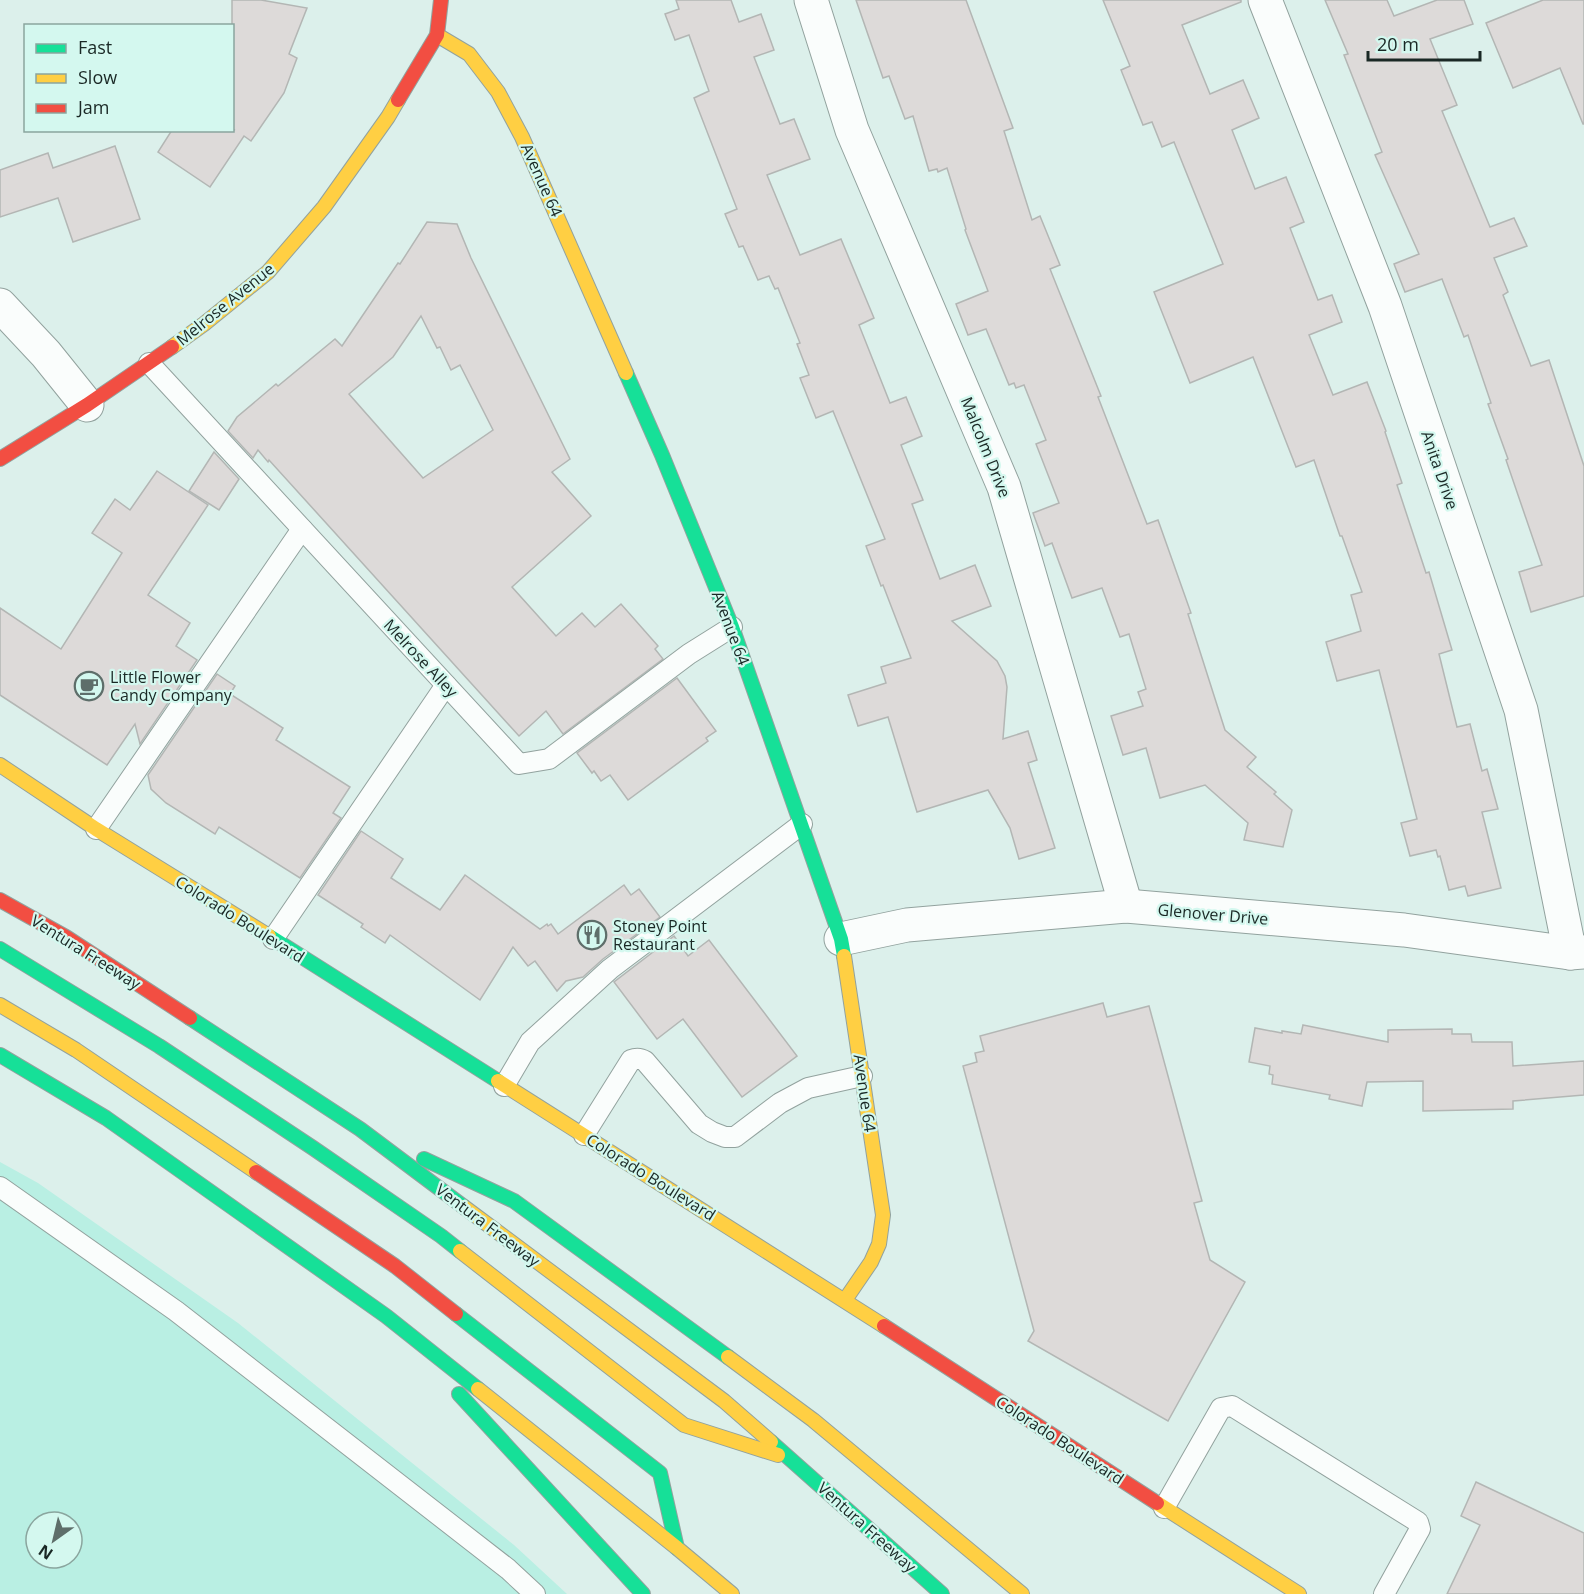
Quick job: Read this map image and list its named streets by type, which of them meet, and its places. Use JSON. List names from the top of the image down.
{
  "streets": {
    "main road": [
      "Avenue 64",
      "Melrose Avenue",
      "Colorado Boulevard",
      "Ventura Freeway"
    ],
    "street": ["Malcolm Drive", "Anita Drive", "Glenover Drive"],
    "lane": ["Melrose Alley"]
  },
  "crossings": [
    ["Avenue 64", "Melrose Avenue"],
    ["Avenue 64", "Melrose Alley"],
    ["Avenue 64", "Glenover Drive"],
    ["Avenue 64", "Colorado Boulevard"],
    ["Melrose Avenue", "Melrose Alley"],
    ["Malcolm Drive", "Glenover Drive"],
    ["Anita Drive", "Glenover Drive"]
  ],
  "places": {
    "cafe": ["Little Flower Candy Company"],
    "restaurant": ["Stoney Point Restaurant"]
  },
  "legend": ["Fast", "Slow", "Jam"],
  "scale_bar": "20 m",
  "north": "bottom left"
}
